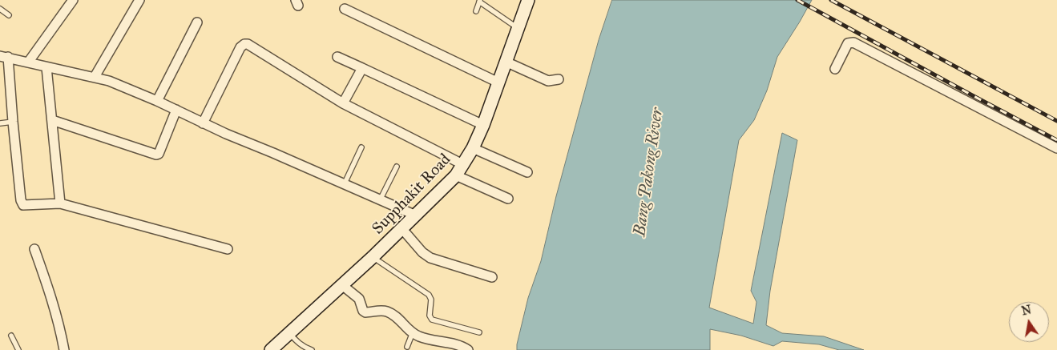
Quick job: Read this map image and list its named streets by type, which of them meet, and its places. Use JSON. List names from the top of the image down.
{
  "streets": {
    "main road": ["Supphakit Road"]
  },
  "water": ["Bang Pakong River"],
  "north": "top"
}
